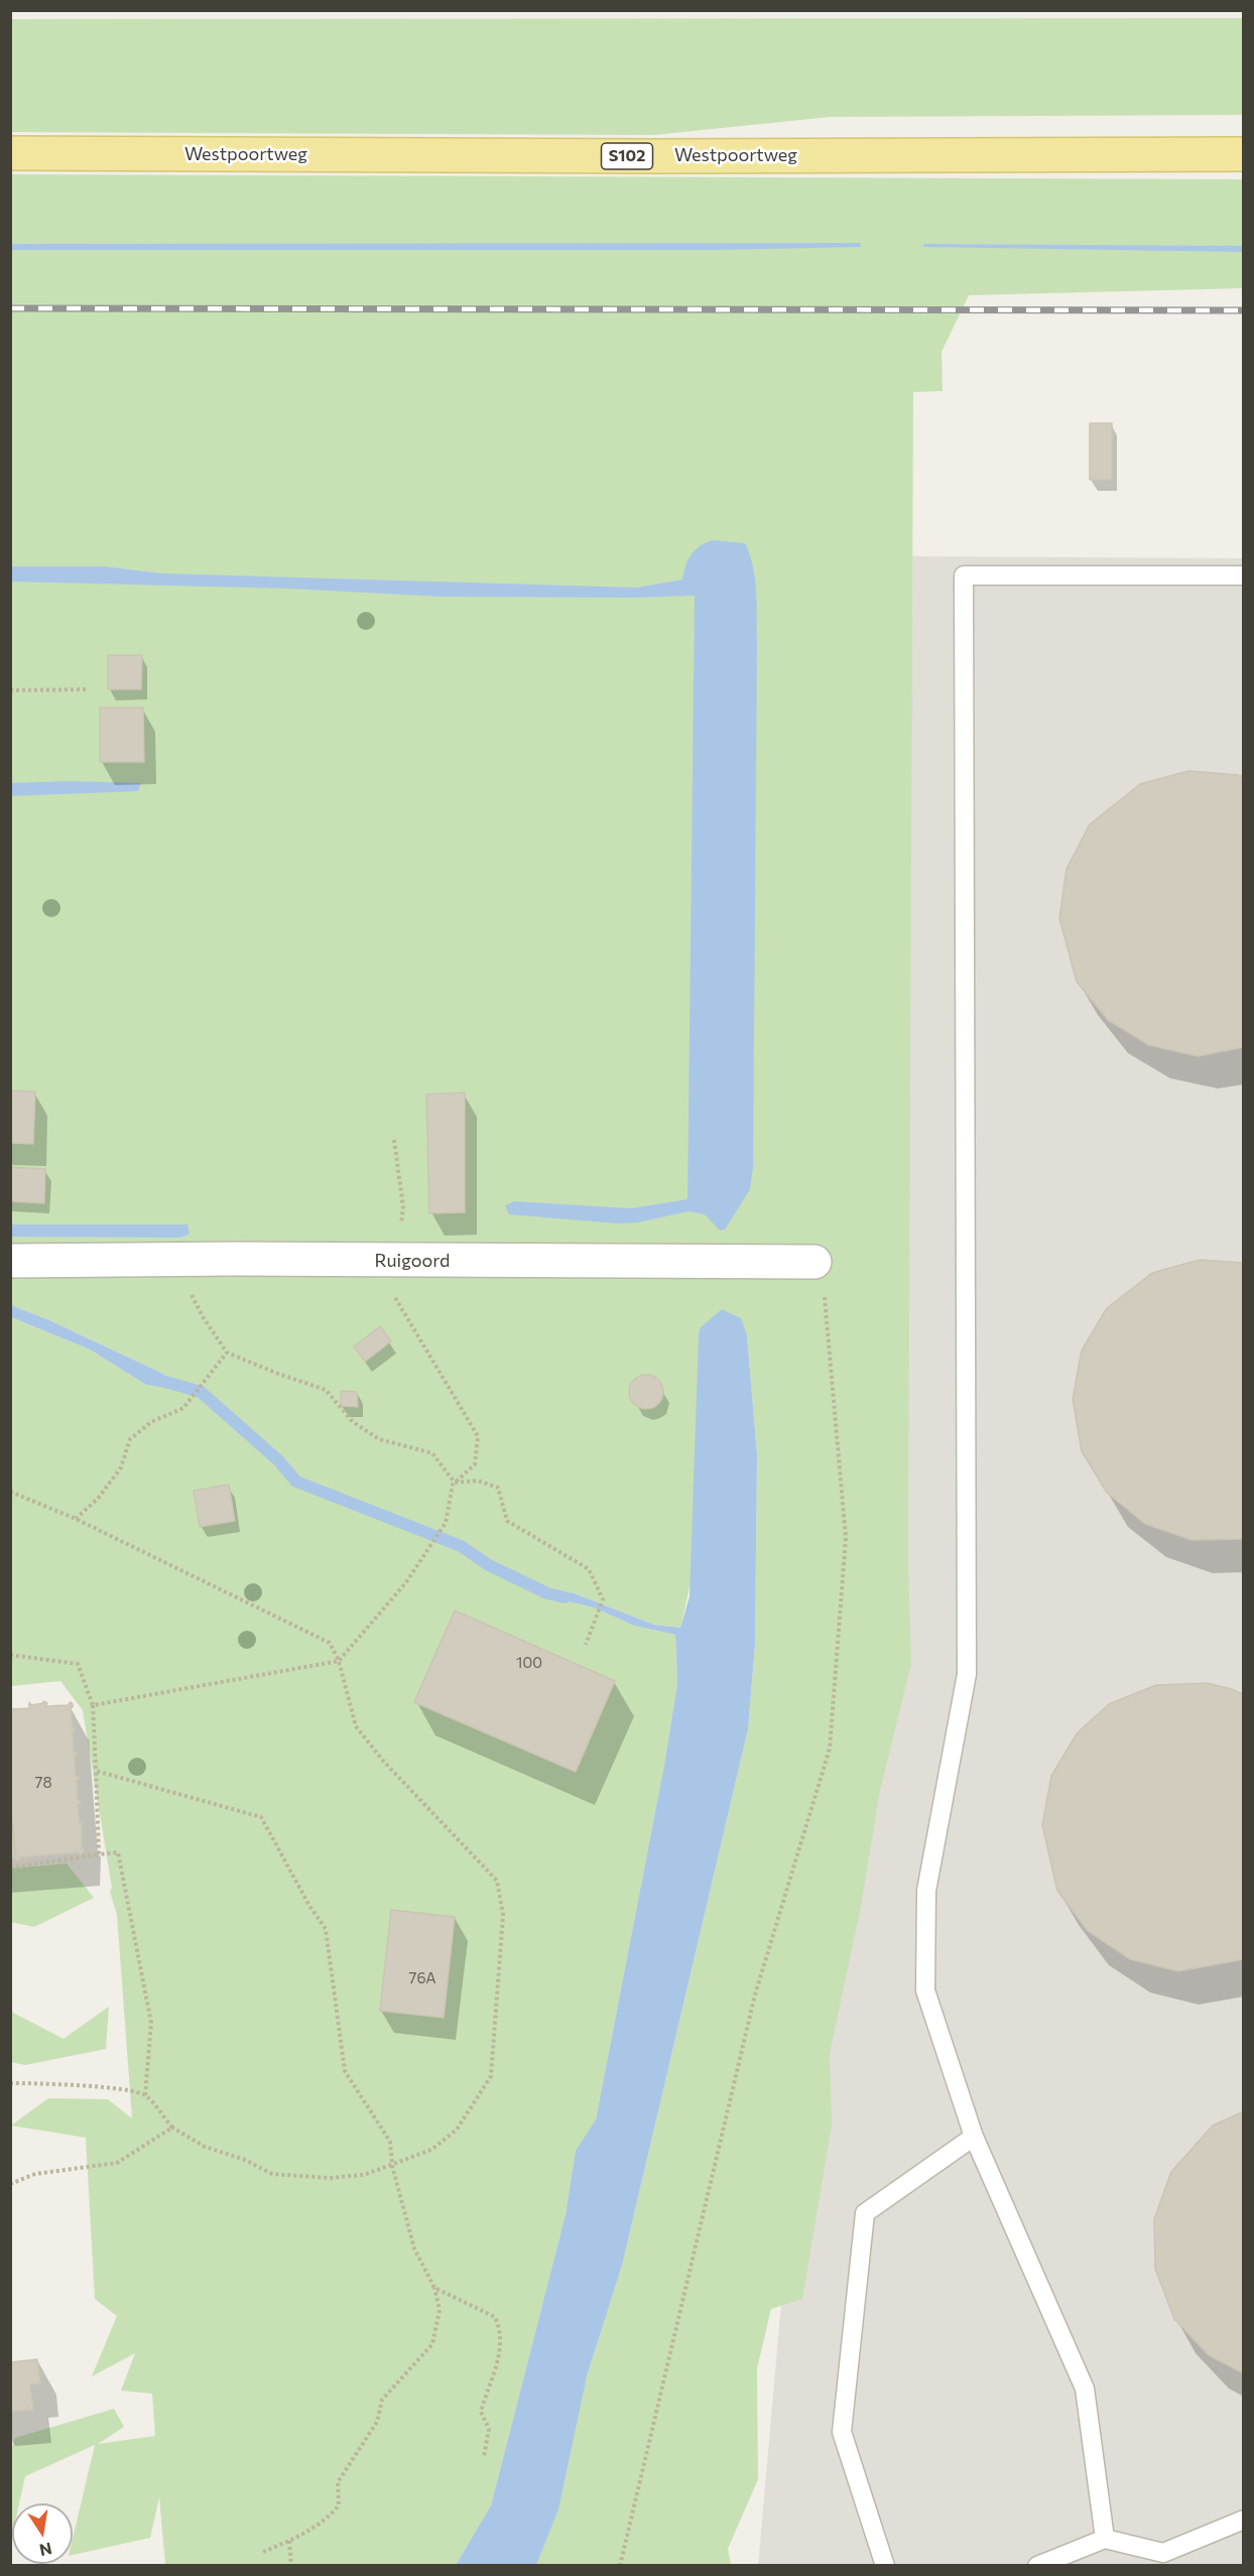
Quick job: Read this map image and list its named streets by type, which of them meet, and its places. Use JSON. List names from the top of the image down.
{
  "streets": {
    "main road": ["Westpoortweg", "S102"],
    "street": ["Ruigoord"]
  },
  "house_numbers": ["100", "78", "76A"],
  "north": "bottom"
}
